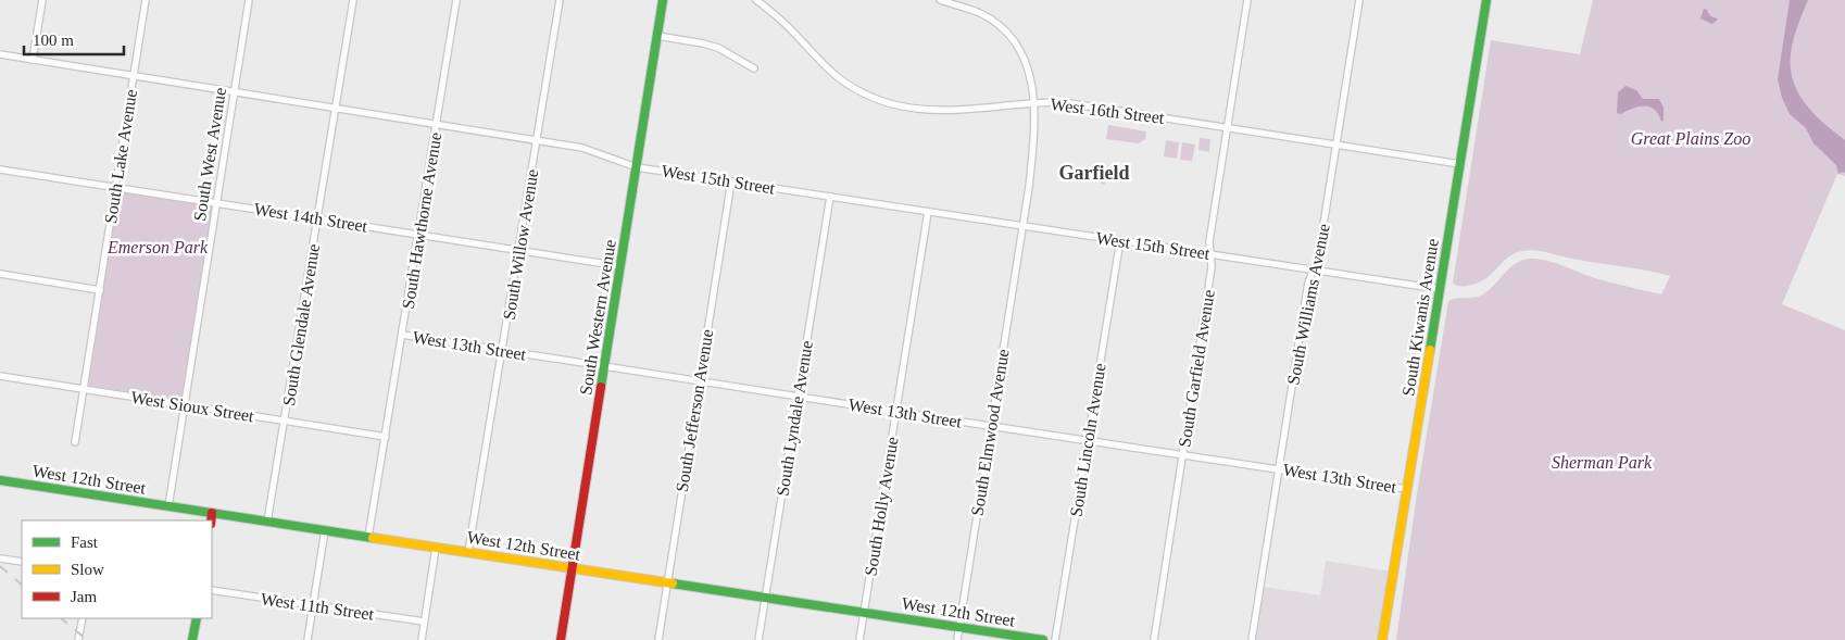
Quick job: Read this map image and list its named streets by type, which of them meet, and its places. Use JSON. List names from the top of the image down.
{
  "streets": {
    "main road": ["South Western Avenue", "South Kiwanis Avenue", "West 12th Street"],
    "street": [
      "West 16th Street",
      "South West Avenue",
      "South Lake Avenue",
      "West 15th Street",
      "West 14th Street",
      "South Hawthorne Avenue",
      "South Willow Avenue",
      "South Williams Avenue",
      "South Glendale Avenue",
      "West 13th Street",
      "South Garfield Avenue",
      "West Sioux Street",
      "South Jefferson Avenue",
      "South Lyndale Avenue",
      "South Elmwood Avenue",
      "South Lincoln Avenue",
      "South Holly Avenue",
      "West 11th Street"
    ]
  },
  "crossings": [
    ["West 16th Street", "South Williams Avenue"],
    ["West 16th Street", "South Kiwanis Avenue"],
    ["West 16th Street", "South Garfield Avenue"],
    ["West 16th Street", "South Elmwood Avenue"],
    ["South West Avenue", "West 15th Street"],
    ["South West Avenue", "West 14th Street"],
    ["South West Avenue", "West Sioux Street"],
    ["South West Avenue", "West 12th Street"],
    ["South Lake Avenue", "West 15th Street"],
    ["South Lake Avenue", "West 14th Street"],
    ["South Lake Avenue", "West Sioux Street"],
    ["West 15th Street", "South Hawthorne Avenue"],
    ["West 15th Street", "South Willow Avenue"],
    ["West 15th Street", "South Williams Avenue"],
    ["West 15th Street", "South Western Avenue"],
    ["West 15th Street", "South Kiwanis Avenue"],
    ["West 15th Street", "South Glendale Avenue"],
    ["West 15th Street", "South Garfield Avenue"],
    ["West 15th Street", "South Jefferson Avenue"],
    ["West 15th Street", "South Lyndale Avenue"],
    ["West 15th Street", "South Elmwood Avenue"],
    ["West 15th Street", "South Lincoln Avenue"],
    ["West 15th Street", "South Holly Avenue"],
    ["West 14th Street", "South Hawthorne Avenue"],
    ["West 14th Street", "South Willow Avenue"],
    ["West 14th Street", "South Western Avenue"],
    ["West 14th Street", "South Glendale Avenue"],
    ["South Hawthorne Avenue", "West 13th Street"],
    ["South Hawthorne Avenue", "West Sioux Street"],
    ["South Hawthorne Avenue", "West 12th Street"],
    ["South Willow Avenue", "West 13th Street"],
    ["South Willow Avenue", "West 12th Street"],
    ["South Williams Avenue", "West 13th Street"],
    ["South Western Avenue", "West 13th Street"],
    ["South Western Avenue", "West 12th Street"],
    ["South Kiwanis Avenue", "West 13th Street"],
    ["South Glendale Avenue", "West Sioux Street"],
    ["South Glendale Avenue", "West 12th Street"],
    ["West 13th Street", "South Garfield Avenue"],
    ["West 13th Street", "South Jefferson Avenue"],
    ["West 13th Street", "South Lyndale Avenue"],
    ["West 13th Street", "South Elmwood Avenue"],
    ["West 13th Street", "South Lincoln Avenue"],
    ["West 13th Street", "South Holly Avenue"],
    ["South Jefferson Avenue", "West 12th Street"],
    ["South Lyndale Avenue", "West 12th Street"],
    ["South Elmwood Avenue", "West 12th Street"],
    ["West 12th Street", "South Holly Avenue"]
  ],
  "districts": ["Garfield"],
  "parks": ["Great Plains Zoo", "Emerson Park", "Sherman Park"],
  "legend": ["Fast", "Slow", "Jam"],
  "scale_bar": "100 m"
}
